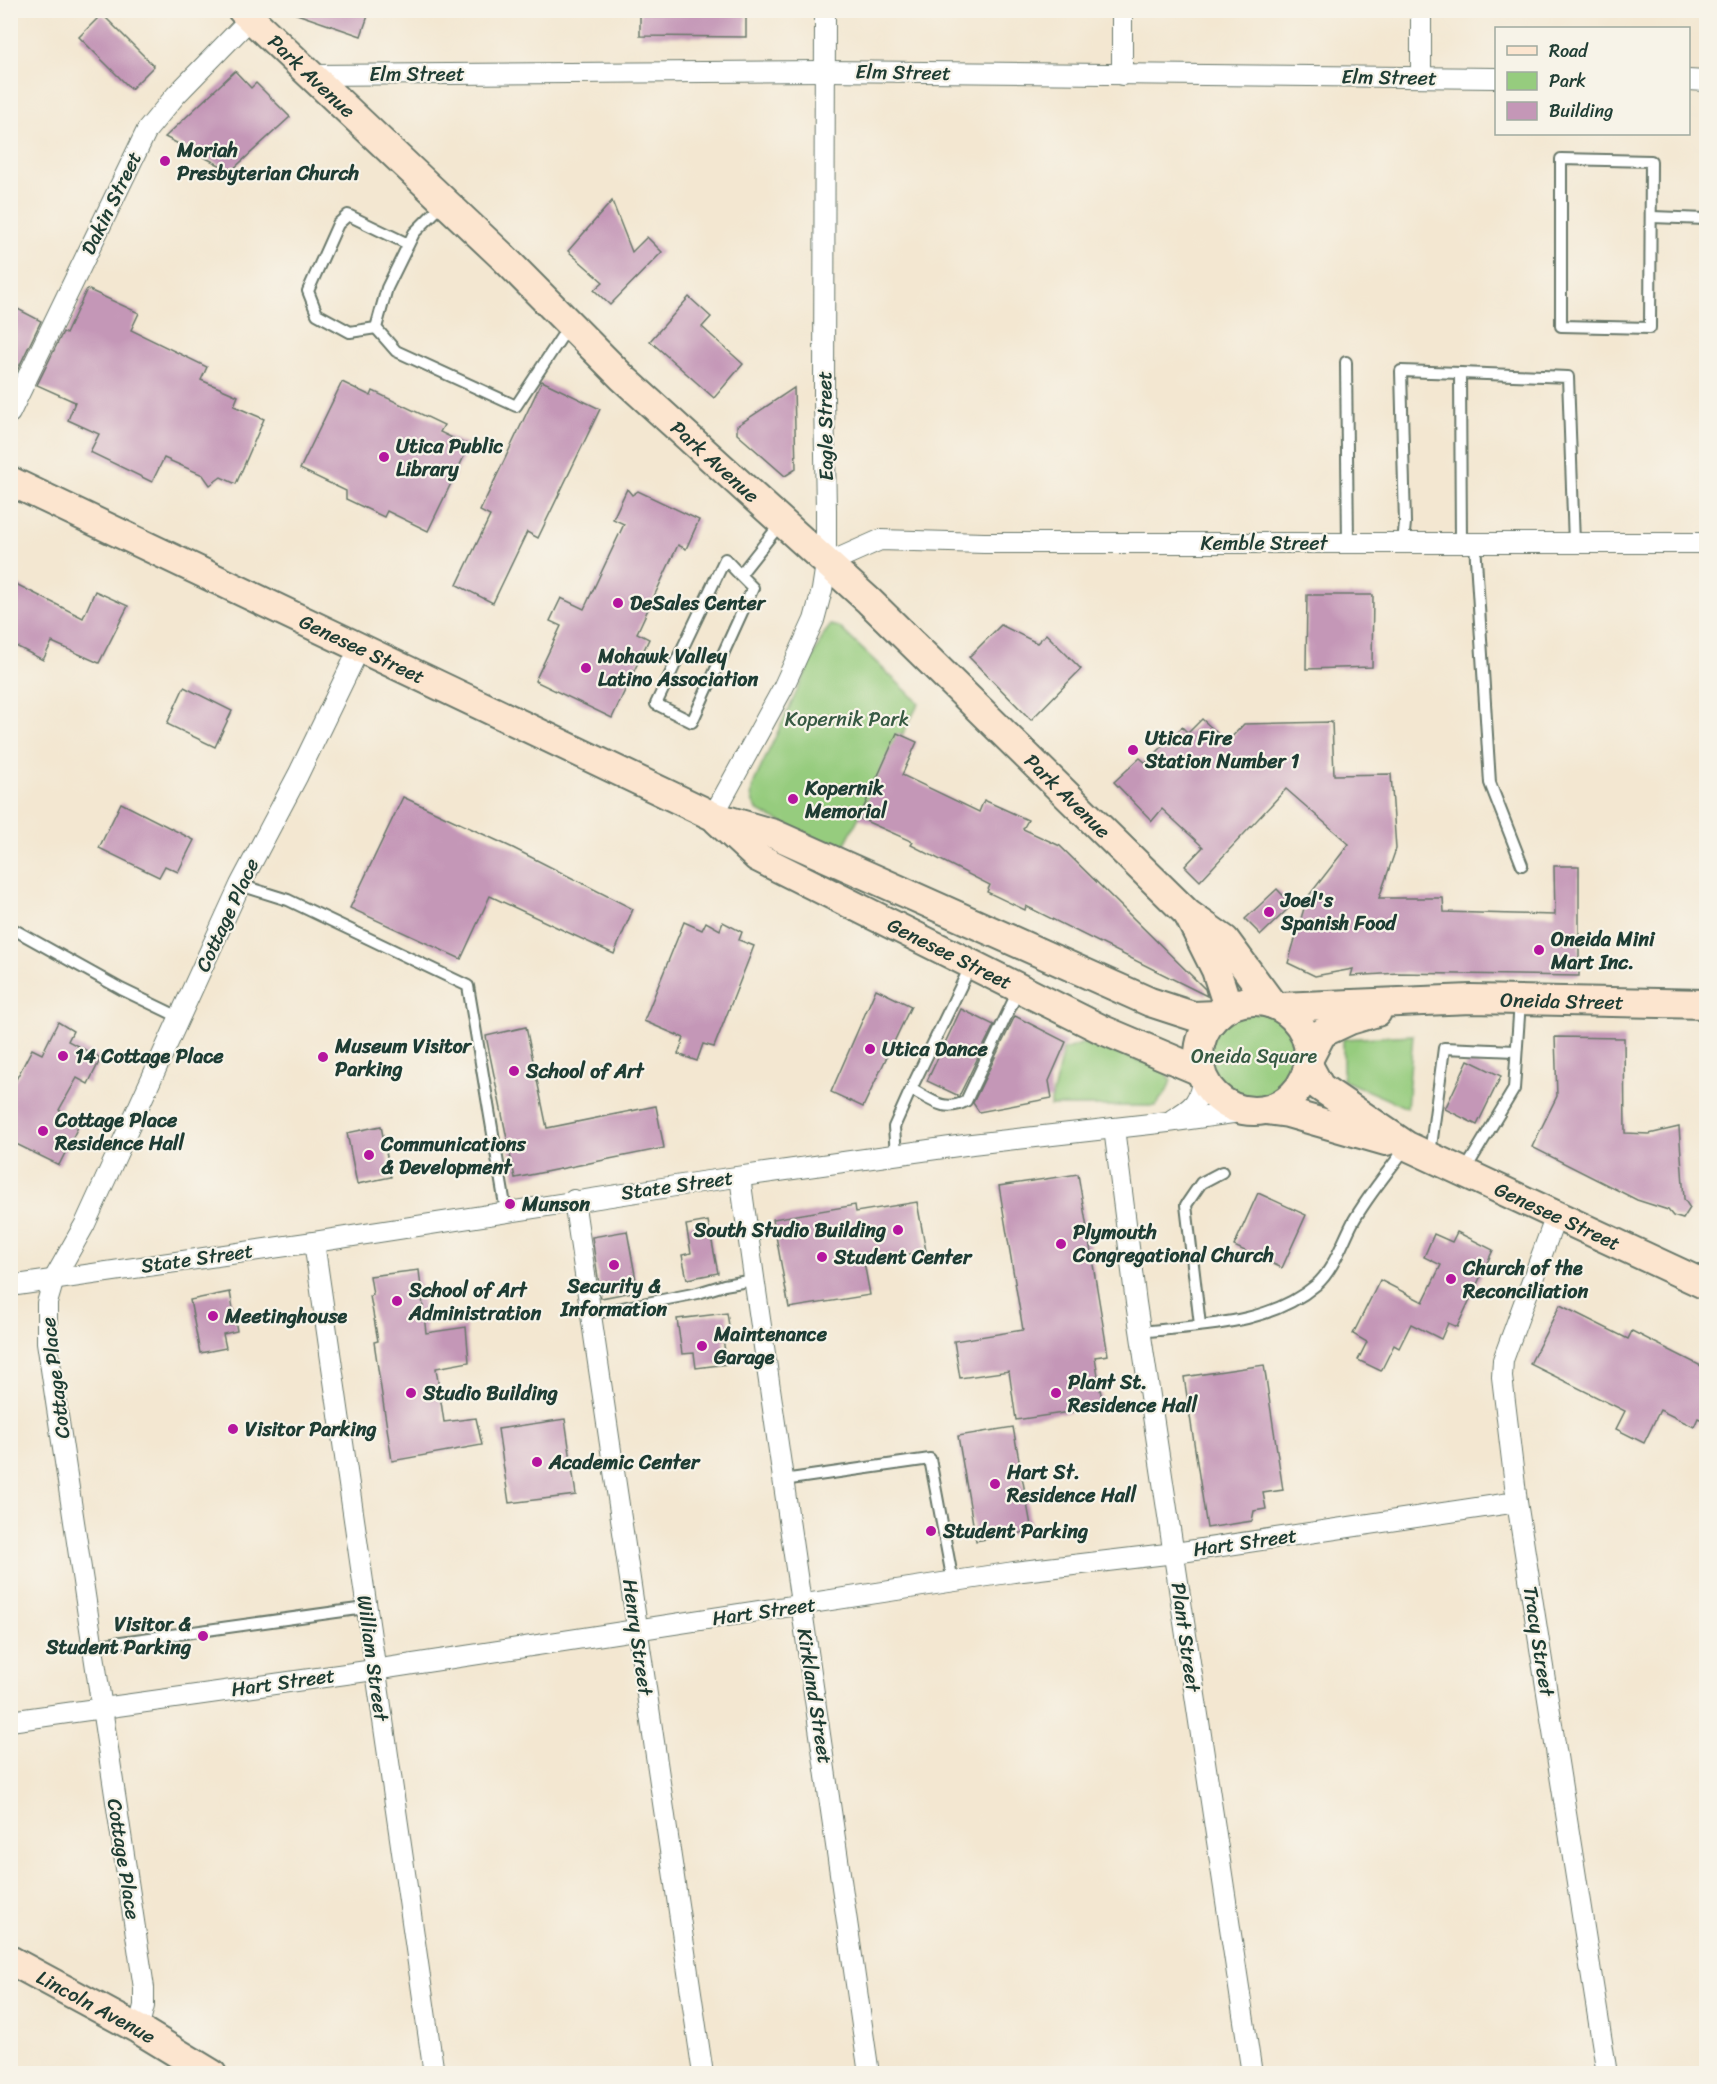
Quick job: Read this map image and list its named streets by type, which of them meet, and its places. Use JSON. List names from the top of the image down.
{
  "streets": {
    "main road": [
      "Park Avenue",
      "Genesee Street",
      "Oneida Street",
      "Lincoln Avenue"
    ],
    "street": [
      "Elm Street",
      "Dakin Street",
      "Eagle Street",
      "Kemble Street",
      "Cottage Place",
      "State Street",
      "Hart Street",
      "Henry Street",
      "Plant Street",
      "Tracy Street",
      "William Street",
      "Kirkland Street"
    ]
  },
  "crossings": [
    ["Elm Street", "Park Avenue"],
    ["Elm Street", "Eagle Street"],
    ["Park Avenue", "Dakin Street"],
    ["Park Avenue", "Eagle Street"],
    ["Park Avenue", "Kemble Street"],
    ["Park Avenue", "Genesee Street"],
    ["Park Avenue", "Oneida Street"],
    ["Park Avenue", "State Street"],
    ["Eagle Street", "Kemble Street"],
    ["Eagle Street", "Genesee Street"],
    ["Genesee Street", "Cottage Place"],
    ["Genesee Street", "Oneida Street"],
    ["Genesee Street", "State Street"],
    ["Genesee Street", "Tracy Street"],
    ["Cottage Place", "State Street"],
    ["Cottage Place", "Hart Street"],
    ["Cottage Place", "Lincoln Avenue"],
    ["Oneida Street", "State Street"],
    ["State Street", "Henry Street"],
    ["State Street", "Plant Street"],
    ["State Street", "William Street"],
    ["State Street", "Kirkland Street"],
    ["Hart Street", "Henry Street"],
    ["Hart Street", "Plant Street"],
    ["Hart Street", "Tracy Street"],
    ["Hart Street", "William Street"],
    ["Hart Street", "Kirkland Street"]
  ],
  "parks": ["Kopernik Park", "Oneida Square"],
  "places": [
    "Moriah Presbyterian Church",
    "Utica Public Library",
    "DeSales Center",
    "Mohawk Valley Latino Association",
    "Utica Fire Station Number 1",
    "Kopernik Memorial",
    "Joel's Spanish Food",
    "Oneida Mini Mart Inc.",
    "Utica Dance",
    "14 Cottage Place",
    "Museum Visitor Parking",
    "School of Art",
    "Cottage Place Residence Hall",
    "Communications & Development",
    "Munson",
    "South Studio Building",
    "Plymouth Congregational Church",
    "Student Center",
    "Security & Information",
    "Church of the Reconciliation",
    "School of Art Administration",
    "Meetinghouse",
    "Maintenance Garage",
    "Studio Building",
    "Plant St. Residence Hall",
    "Visitor Parking",
    "Academic Center",
    "Hart St. Residence Hall",
    "Student Parking",
    "Visitor & Student Parking"
  ],
  "legend": ["Road", "Park", "Building"]
}
